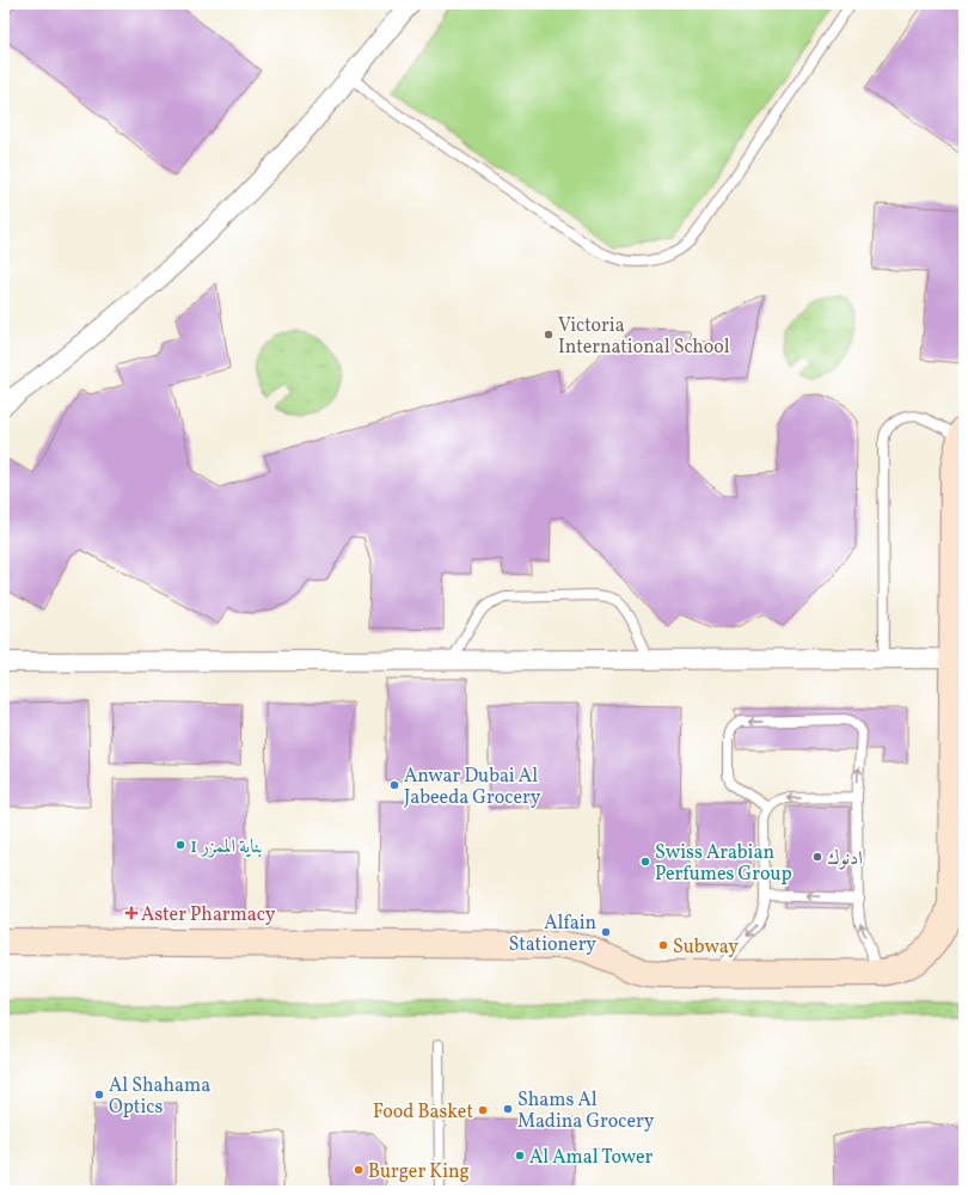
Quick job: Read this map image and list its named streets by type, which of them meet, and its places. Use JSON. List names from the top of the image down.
{
  "places": {
    "other": [
      "Victoria International School",
      "Anwar Dubai Al Jabeeda Grocery",
      "بناية الممزر 1",
      "ادنوك",
      "Swiss Arabian Perfumes Group",
      "Alfain Stationery",
      "Subway",
      "Al Shahama Optics",
      "Shams Al Madina Grocery",
      "Food Basket",
      "Al Amal Tower",
      "Burger King"
    ],
    "health": ["Aster Pharmacy"]
  }
}
